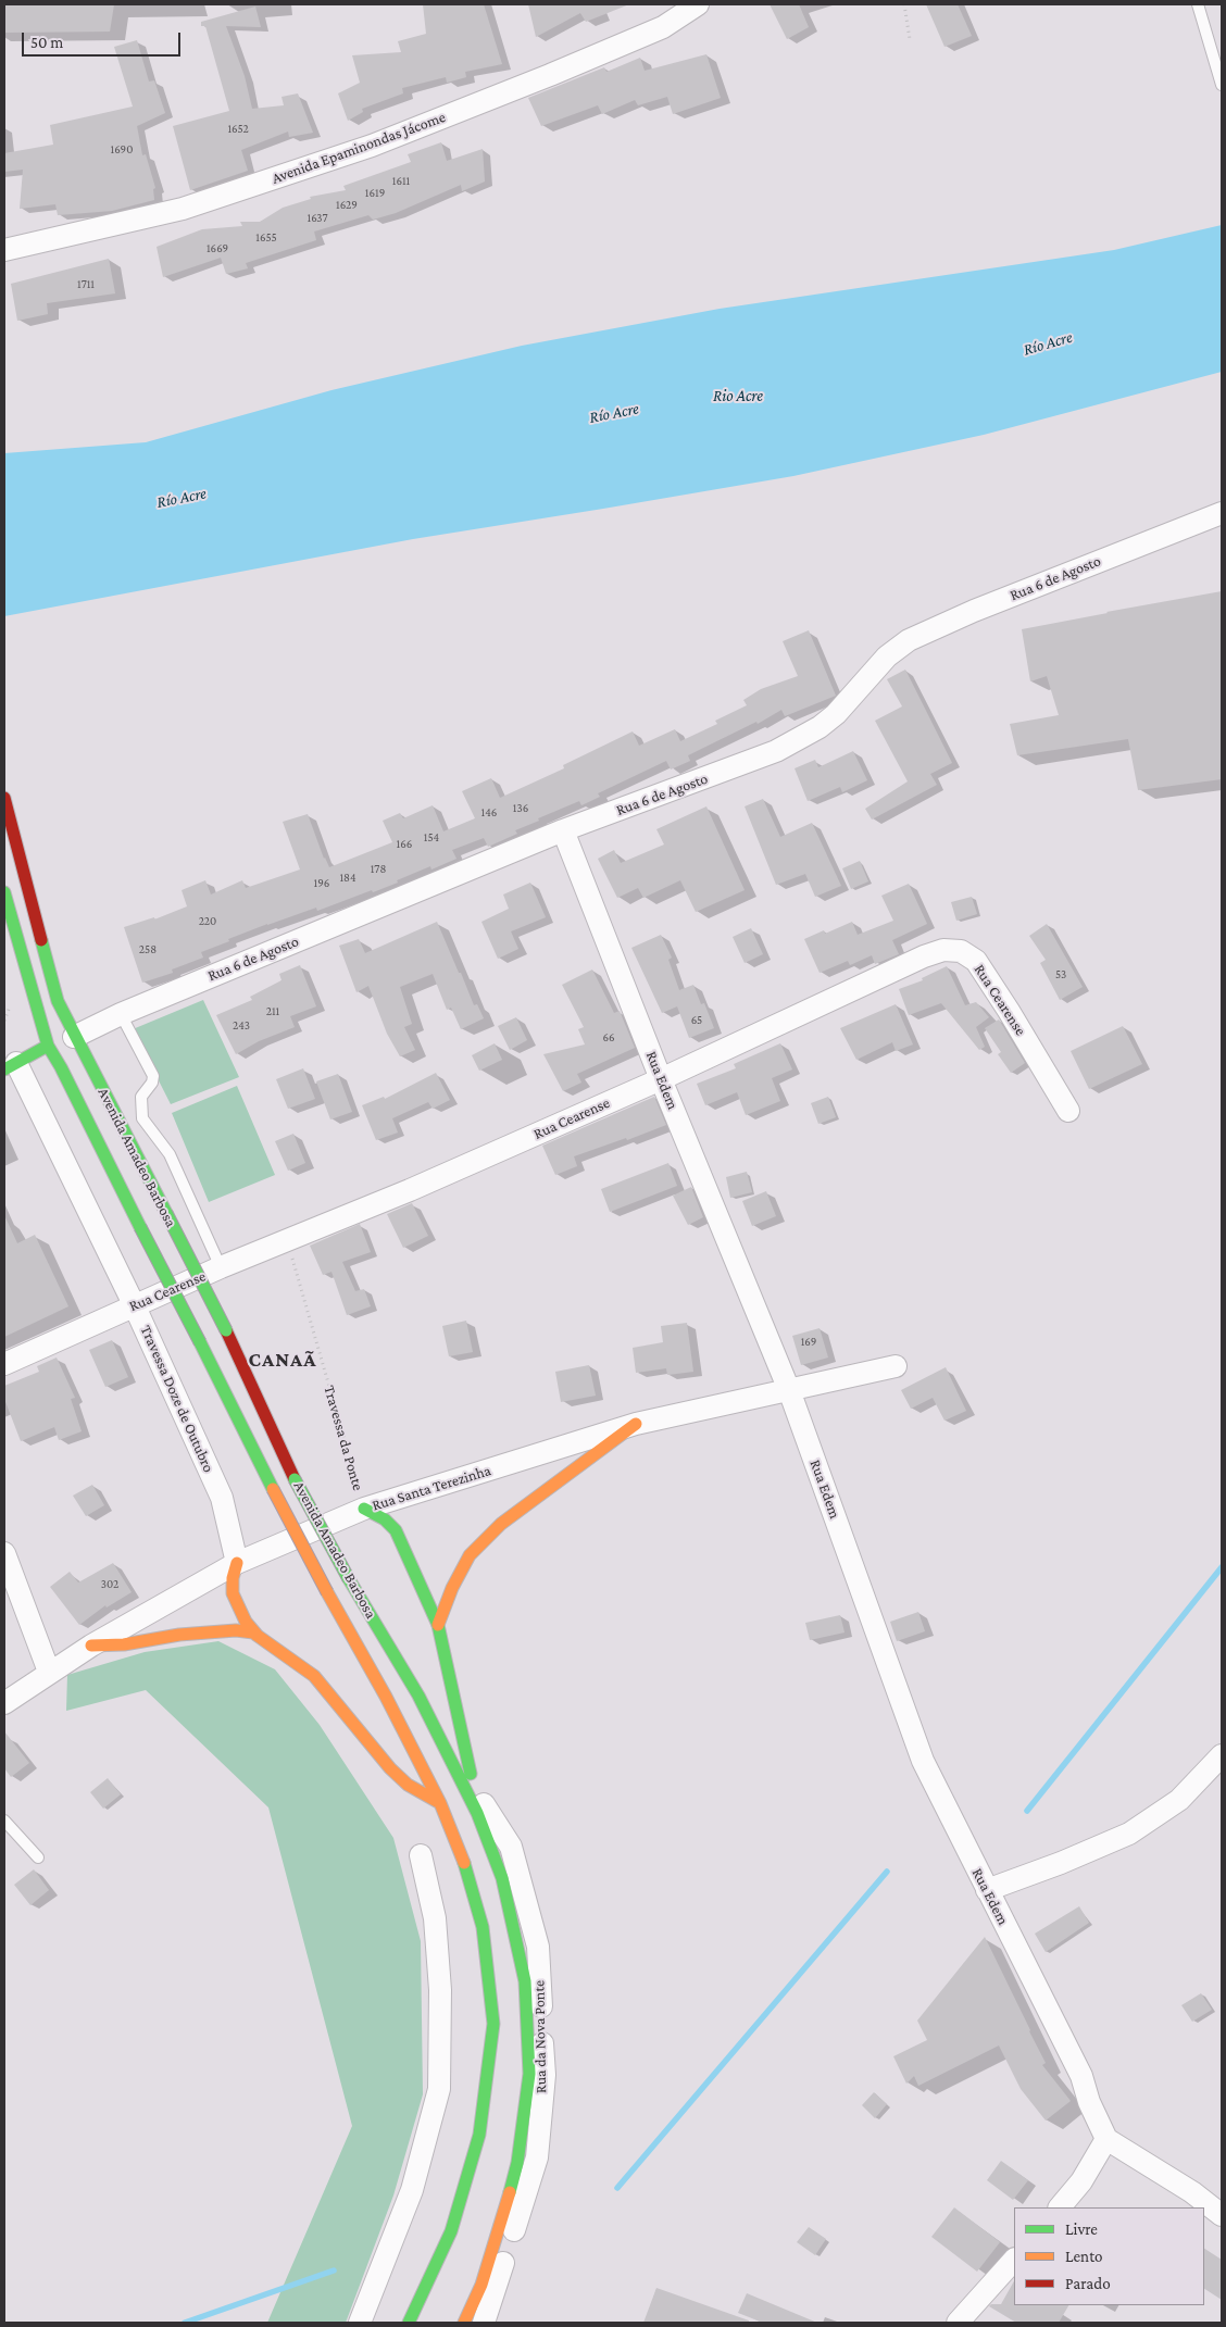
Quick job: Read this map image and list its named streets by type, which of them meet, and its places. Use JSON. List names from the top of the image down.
{
  "streets": {
    "main road": ["Avenida Amadeo Barbosa"],
    "street": [
      "Avenida Epaminondas Jácome",
      "Rua 6 de Agosto",
      "Rua Cearense",
      "Rua Edem",
      "Travessa Doze de Outubro",
      "Rua Santa Terezinha",
      "Rua da Nova Ponte"
    ],
    "path": ["Travessa da Ponte"]
  },
  "crossings": [
    ["Rua 6 de Agosto", "Rua Edem"],
    ["Rua 6 de Agosto", "Avenida Amadeo Barbosa"],
    ["Rua Cearense", "Rua Edem"],
    ["Rua Cearense", "Travessa Doze de Outubro"],
    ["Rua Cearense", "Travessa da Ponte"],
    ["Rua Edem", "Rua Santa Terezinha"],
    ["Travessa Doze de Outubro", "Rua Santa Terezinha"],
    ["Travessa da Ponte", "Rua Santa Terezinha"]
  ],
  "districts": ["CANAÃ"],
  "water": ["Río Acre", "Rio Acre"],
  "house_numbers": [
    "1652",
    "1690",
    "1611",
    "1619",
    "1629",
    "1637",
    "1655",
    "1669",
    "1711",
    "136",
    "146",
    "154",
    "166",
    "178",
    "184",
    "196",
    "220",
    "258",
    "53",
    "211",
    "65",
    "243",
    "66",
    "169",
    "302"
  ],
  "legend": ["Livre", "Lento", "Parado"],
  "scale_bar": "50 m"
}
